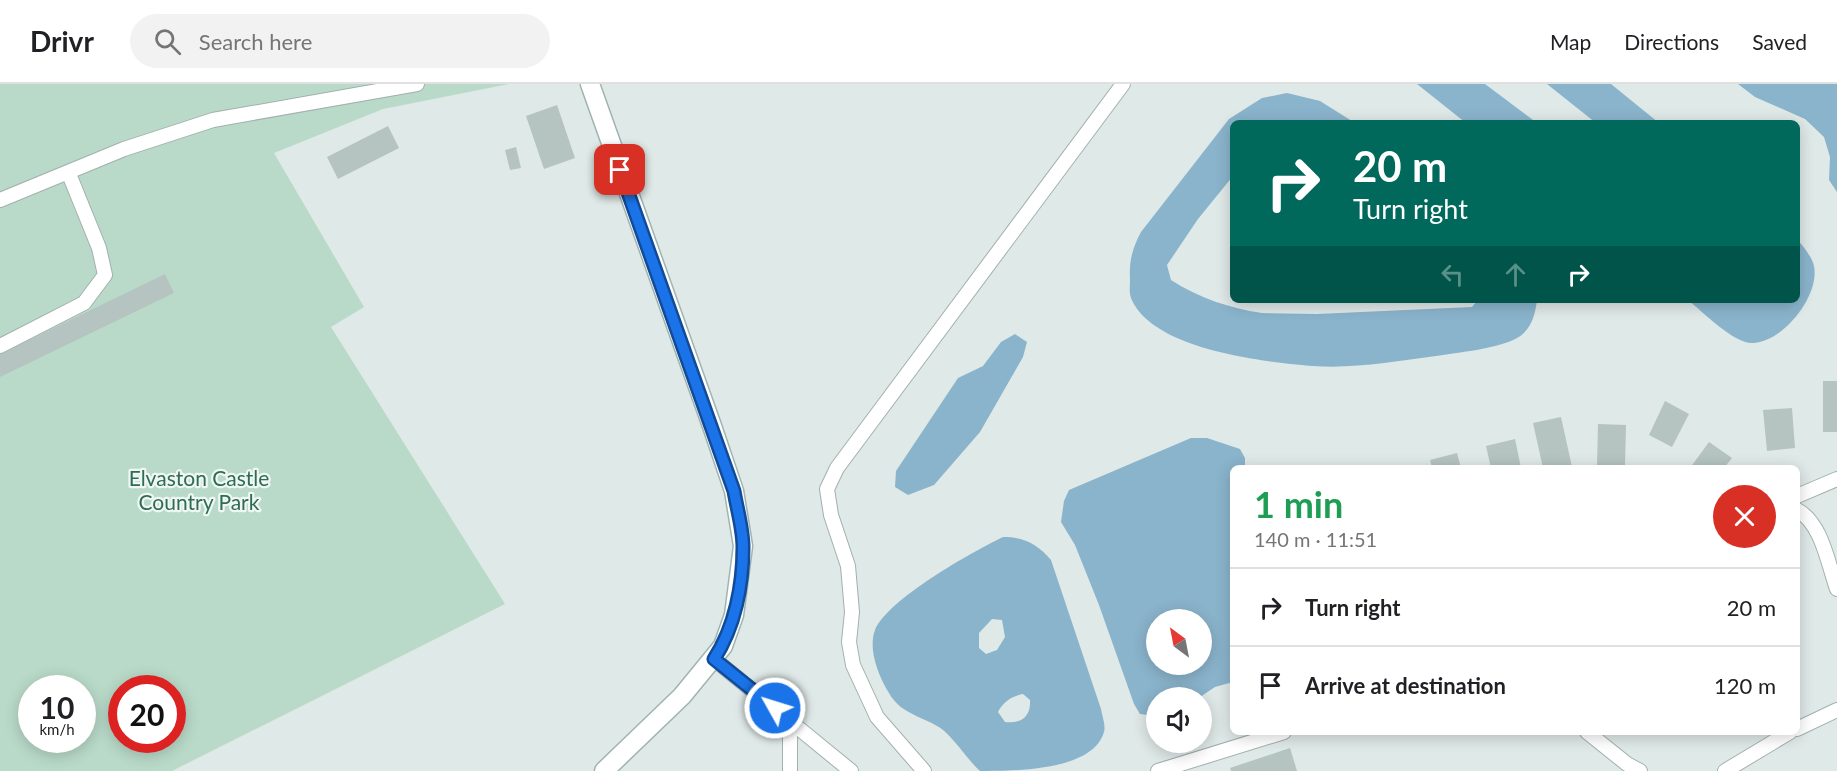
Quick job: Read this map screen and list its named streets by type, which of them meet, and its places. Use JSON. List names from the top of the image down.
{
  "parks": ["Elvaston Castle Country Park"],
  "north": "top left",
  "page": {
    "header": "Drivr",
    "search": "Search here",
    "nav": ["Map", "Directions", "Saved"],
    "turn": ["20 m", "Turn right"],
    "heading": ["1 min", "140 m · 11:51"],
    "list": [
      {
        "name": "Turn right",
        "value": "20 m"
      },
      {
        "name": "Arrive at destination",
        "value": "120 m"
      }
    ],
    "speed": "10 km/h",
    "limit": "20"
  }
}
